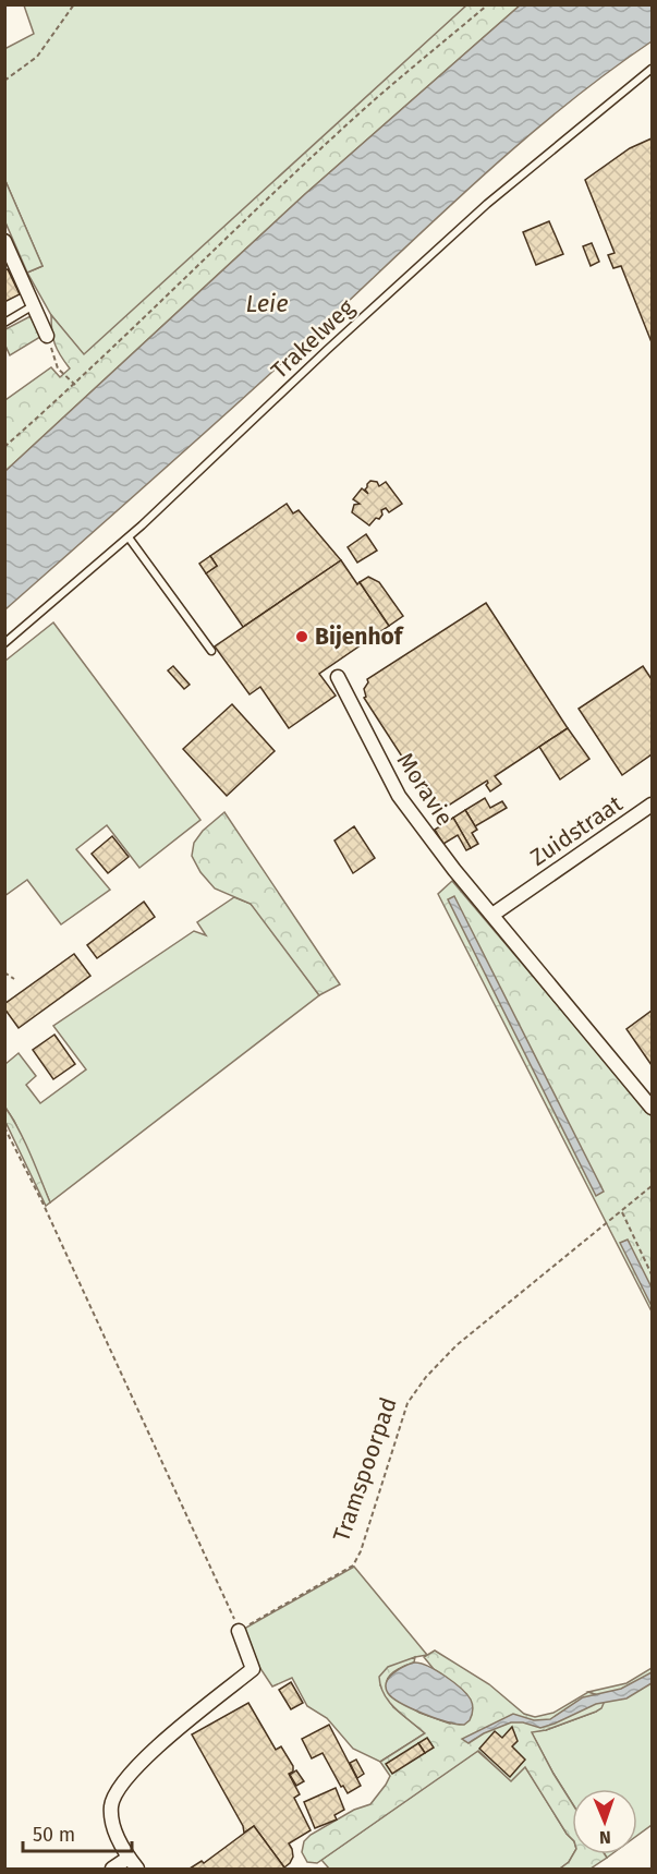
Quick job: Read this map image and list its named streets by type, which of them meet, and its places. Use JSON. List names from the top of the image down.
{
  "streets": {
    "street": ["Moravie", "Zuidstraat"],
    "lane": ["Trakelweg"],
    "path": ["Tramspoorpad"]
  },
  "crossings": [
    ["Moravie", "Zuidstraat"]
  ],
  "water": ["Leie"],
  "places": ["Bijenhof"],
  "scale_bar": "50 m",
  "north": "bottom"
}
